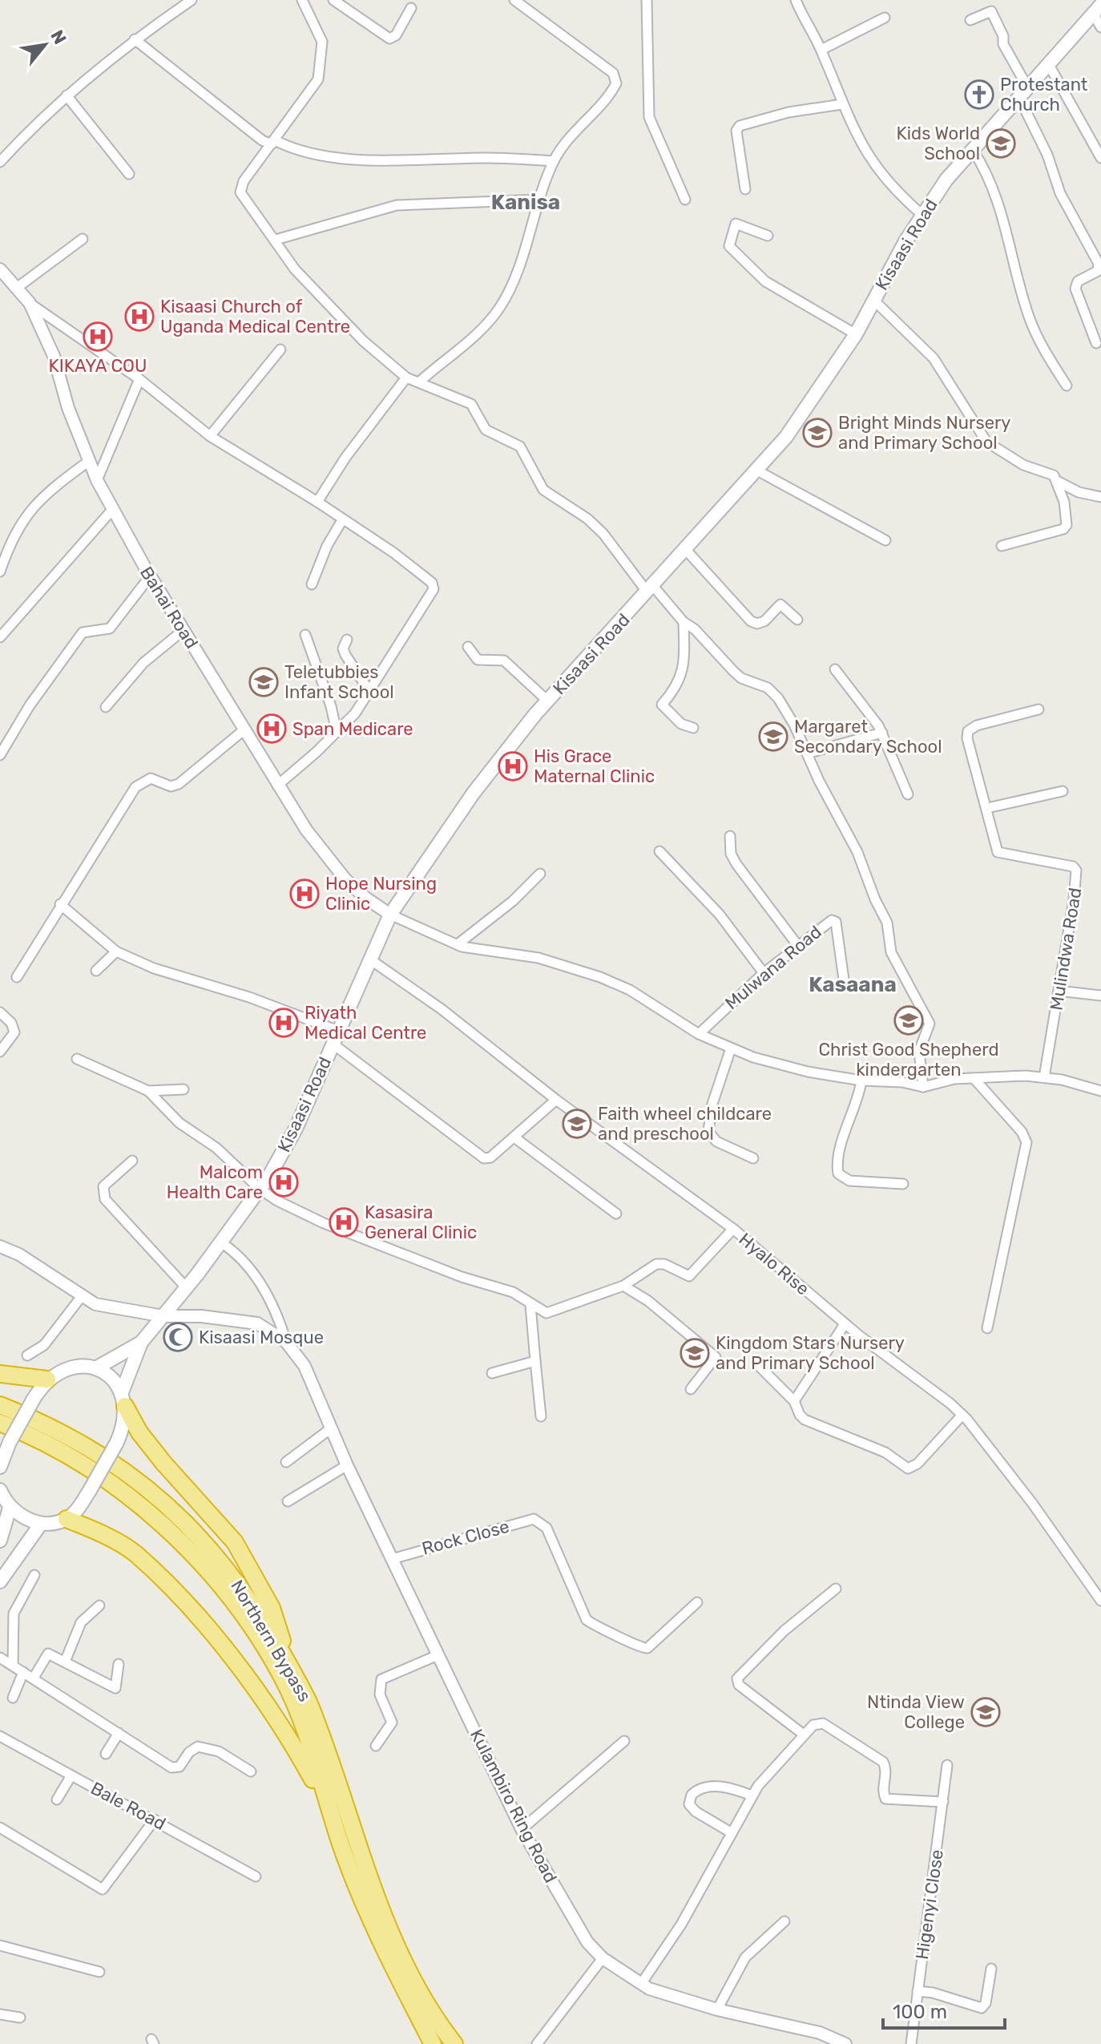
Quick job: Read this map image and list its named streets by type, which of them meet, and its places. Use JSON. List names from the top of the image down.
{
  "streets": {
    "highway": ["Northern Bypass"],
    "main road": ["Kisaasi Road"],
    "street": [
      "Bahai Road",
      "Mulindwa Road",
      "Mulwana Road",
      "Hyalo Rise",
      "Rock Close",
      "Bale Road",
      "Kulambiro Ring Road",
      "Higenyi Close"
    ]
  },
  "crossings": [
    ["Kisaasi Road", "Bahai Road"],
    ["Kisaasi Road", "Hyalo Rise"],
    ["Rock Close", "Kulambiro Ring Road"]
  ],
  "districts": ["Kanisa", "Kasaana"],
  "places": {
    "church": ["Protestant Church"],
    "school or university": [
      "Kids World School",
      "Bright Minds Nursery and Primary School",
      "Teletubbies Infant School",
      "Margaret Secondary School",
      "Christ Good Shepherd kindergarten",
      "Faith wheel childcare and preschool",
      "Kingdom Stars Nursery and Primary School",
      "Ntinda View College"
    ],
    "hospital": [
      "Kisaasi Church of Uganda Medical Centre",
      "KIKAYA COU",
      "Span Medicare",
      "His Grace Maternal Clinic",
      "Hope Nursing Clinic",
      "Riyath Medical Centre",
      "Malcom Health Care",
      "Kasasira General Clinic"
    ],
    "mosque": ["Kisaasi Mosque"]
  },
  "scale_bar": "100 m",
  "north": "top right"
}
